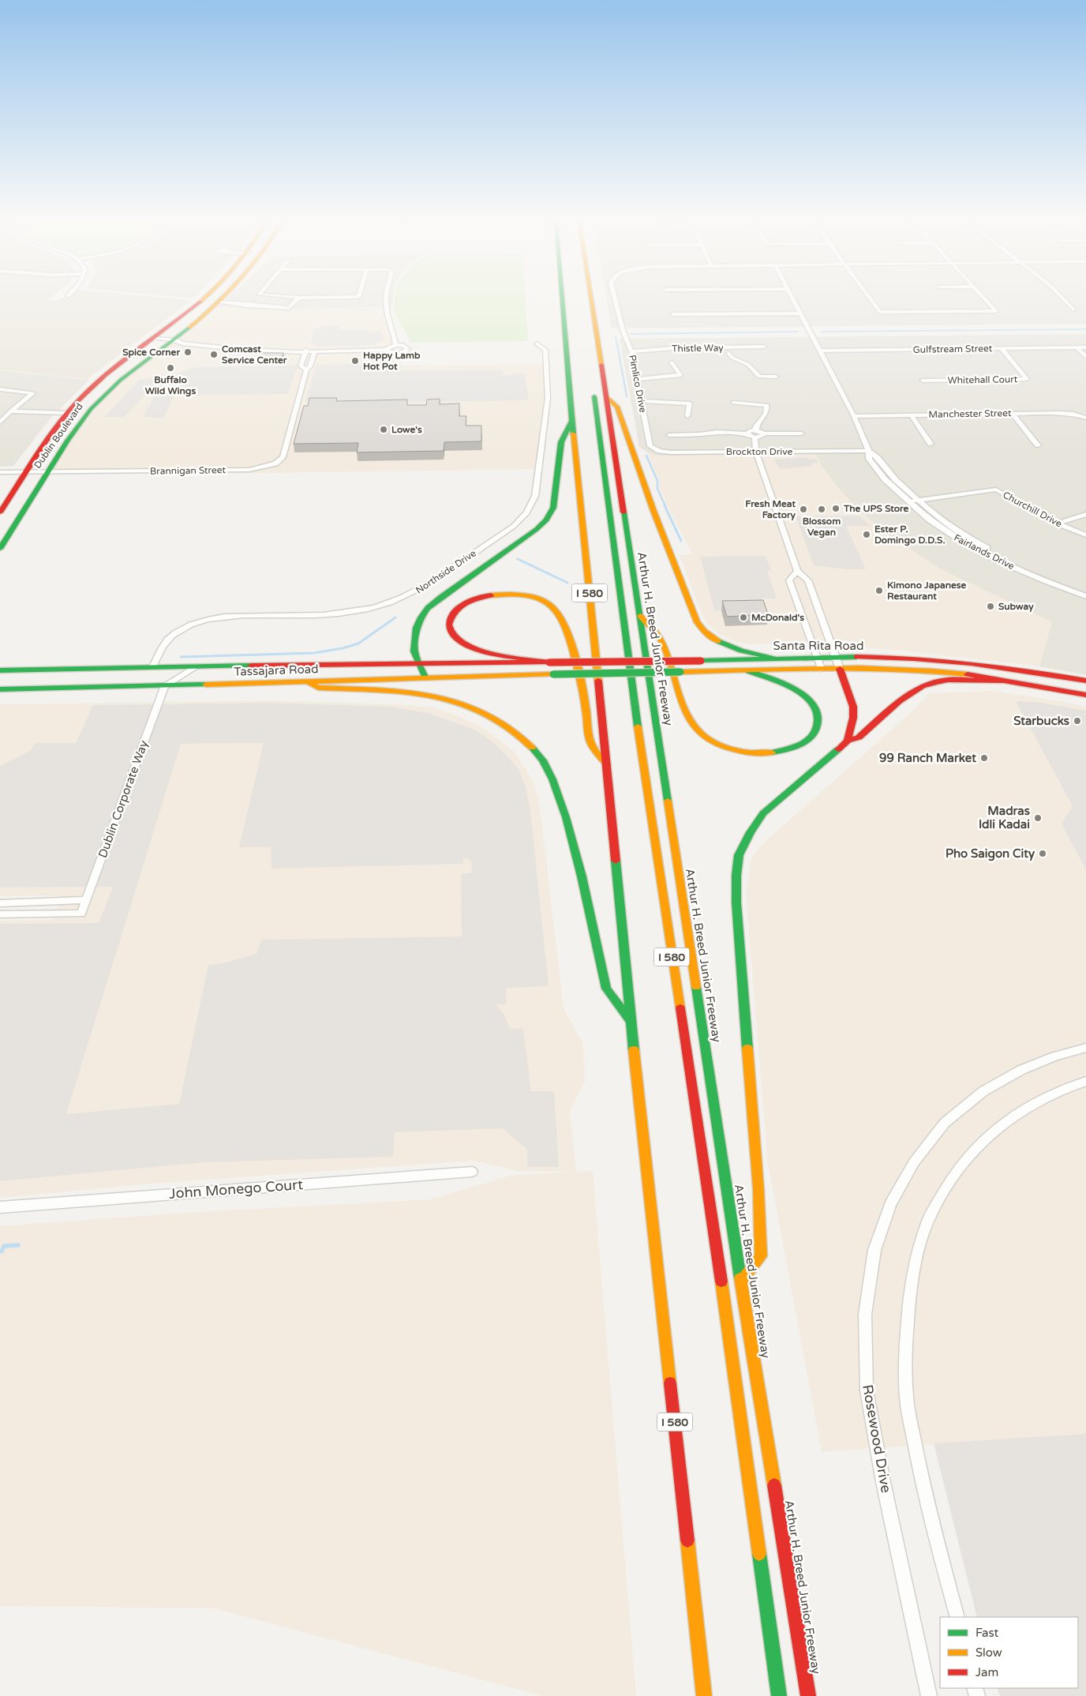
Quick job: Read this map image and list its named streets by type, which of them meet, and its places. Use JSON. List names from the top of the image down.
{
  "streets": {
    "main road": [
      "Dublin Boulevard",
      "I 580",
      "Arthur H. Breed Junior Freeway",
      "Santa Rita Road",
      "Tassajara Road"
    ],
    "street": [
      "Thistle Way",
      "Gulfstream Street",
      "Whitehall Court",
      "Pimlico Drive",
      "Manchester Street",
      "Brockton Drive",
      "Brannigan Street",
      "Churchill Drive",
      "Fairlands Drive",
      "Northside Drive",
      "Dublin Corporate Way",
      "John Monego Court",
      "Rosewood Drive"
    ]
  },
  "crossings": [
    ["Thistle Way", "Pimlico Drive"],
    ["Gulfstream Street", "Whitehall Court"],
    ["Gulfstream Street", "Fairlands Drive"],
    ["Pimlico Drive", "Brockton Drive"],
    ["Manchester Street", "Fairlands Drive"],
    ["Dublin Boulevard", "Brannigan Street"],
    ["Brockton Drive", "Fairlands Drive"],
    ["Churchill Drive", "Fairlands Drive"],
    ["Northside Drive", "Tassajara Road"],
    ["Santa Rita Road", "Tassajara Road"],
    ["Tassajara Road", "Dublin Corporate Way"]
  ],
  "places": [
    "Spice Corner",
    "Comcast Service Center",
    "Happy Lamb Hot Pot",
    "Buffalo Wild Wings",
    "Lowe's",
    "The UPS Store",
    "Fresh Meat Factory",
    "Blossom Vegan",
    "Ester P. Domingo D.D.S.",
    "Kimono Japanese Restaurant",
    "Subway",
    "McDonald's",
    "Starbucks",
    "99 Ranch Market",
    "Madras Idli Kadai",
    "Pho Saigon City"
  ],
  "legend": ["Fast", "Slow", "Jam"]
}
